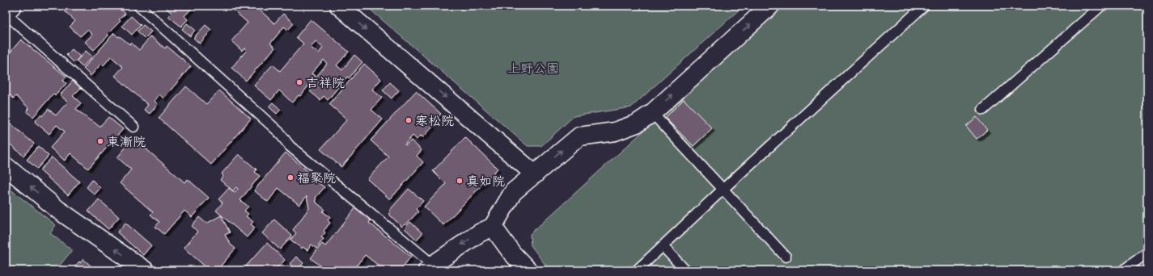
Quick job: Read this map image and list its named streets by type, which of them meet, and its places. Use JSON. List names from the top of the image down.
{
  "parks": ["上野公園"],
  "places": [
    "吉祥院",
    "寒松院",
    "東漸院",
    "福聚院",
    "真如院"
  ]
}
